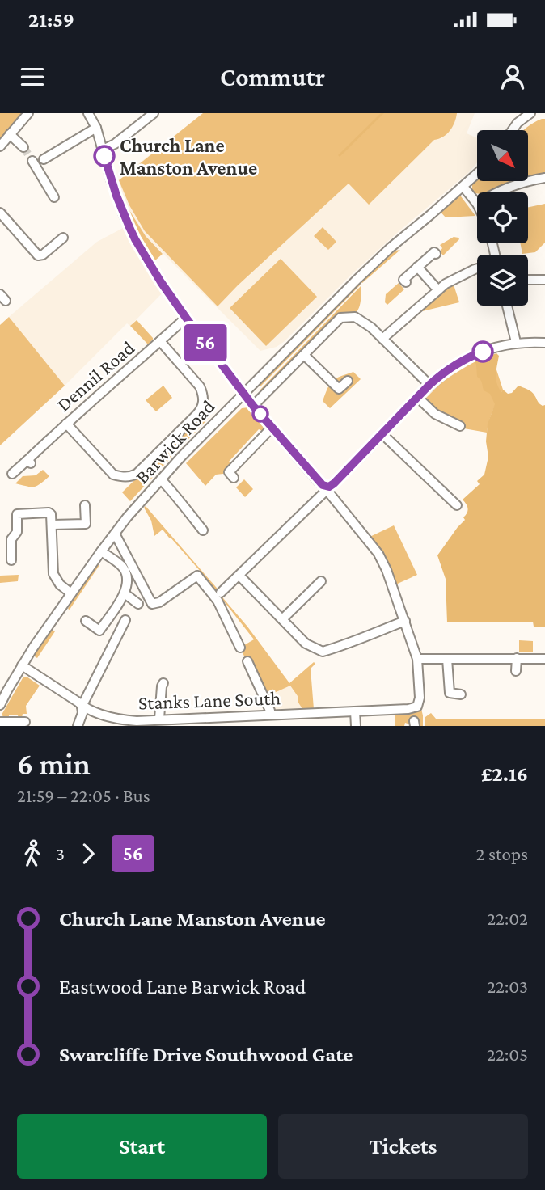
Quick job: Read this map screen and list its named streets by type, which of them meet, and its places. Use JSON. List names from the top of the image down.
{
  "streets": {
    "street": ["Dennil Road", "Barwick Road", "Stanks Lane South"]
  },
  "crossings": [
    ["Barwick Road", "Stanks Lane South"]
  ],
  "places": ["Church Lane Manston Avenue"],
  "lines": ["bus line 56"],
  "north": "bottom right",
  "page": {
    "status": "21:59",
    "header": "Commutr",
    "on_map": "56",
    "heading": ["6 min", "21:59 – 22:05 · Bus", "£2.16"],
    "legs": ["3", "56", "2 stops"],
    "list": [
      {
        "name": "Church Lane Manston Avenue",
        "value": "22:02"
      },
      {
        "name": "Eastwood Lane Barwick Road",
        "value": "22:03"
      },
      {
        "name": "Swarcliffe Drive Southwood Gate",
        "value": "22:05"
      }
    ],
    "buttons": ["Start", "Tickets"]
  }
}
